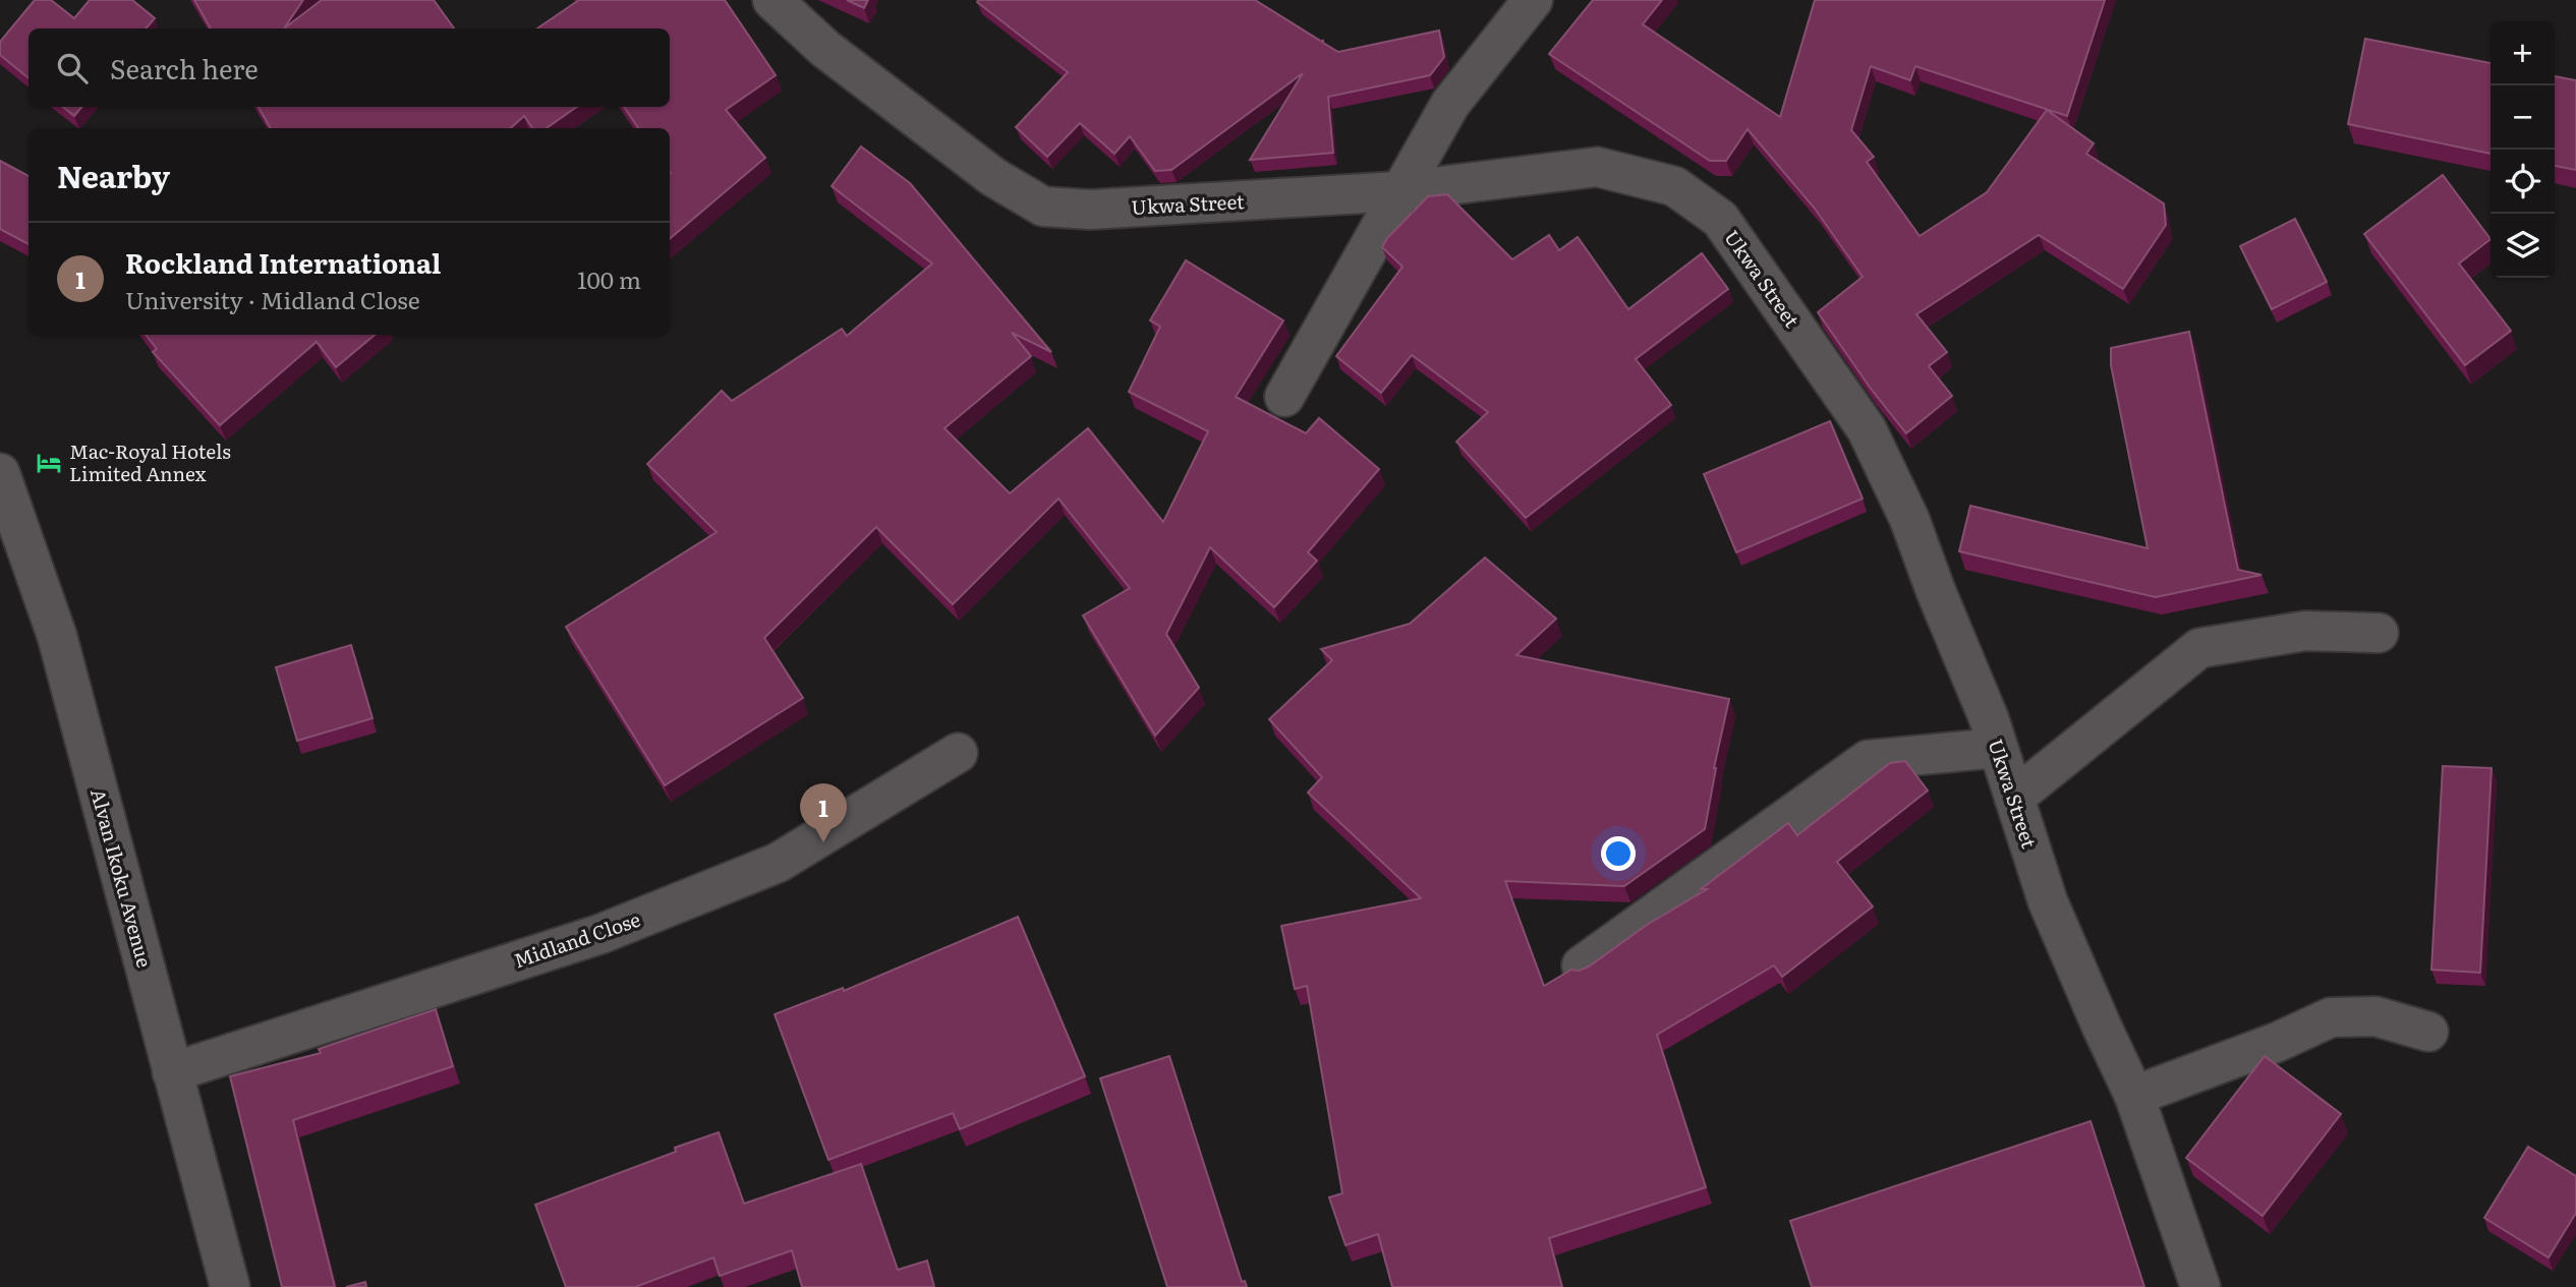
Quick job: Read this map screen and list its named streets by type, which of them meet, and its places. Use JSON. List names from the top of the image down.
{
  "streets": {
    "street": ["Ukwa Street", "Alvan Ikoku Avenue", "Midland Close"]
  },
  "crossings": [
    ["Alvan Ikoku Avenue", "Midland Close"]
  ],
  "places": {
    "hotel": ["Mac-Royal Hotels Limited Annex"]
  },
  "page": {
    "map_buttons": ["+", "−"],
    "search": "Search here",
    "heading": "Nearby",
    "list": [
      {
        "mark": "1",
        "name": "Rockland International",
        "note": "University · Midland Close",
        "value": "100 m"
      }
    ],
    "pins": "1"
  }
}
